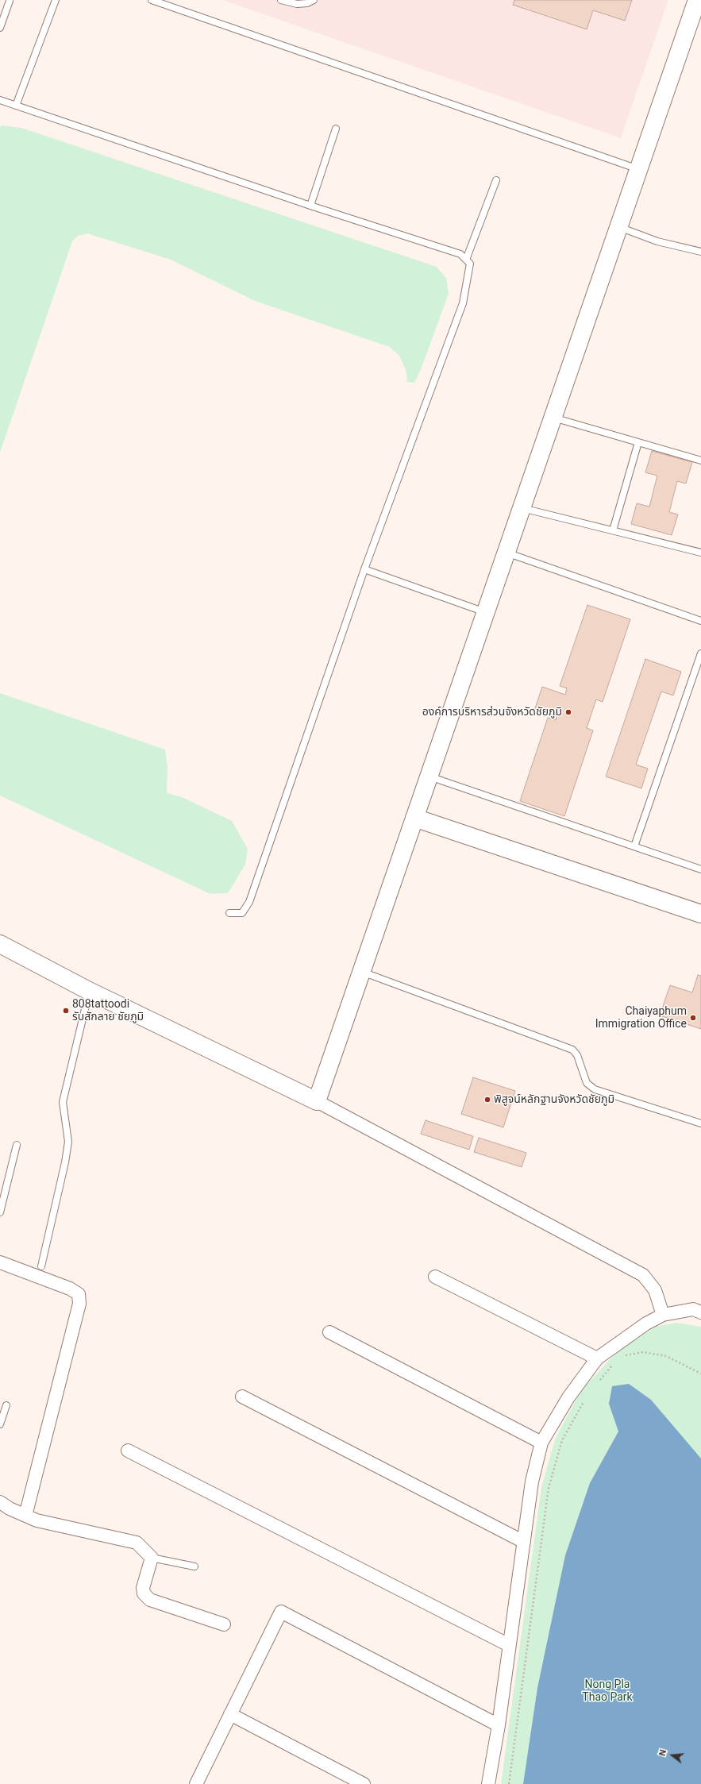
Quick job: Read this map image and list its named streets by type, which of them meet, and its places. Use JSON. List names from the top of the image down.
{
  "parks": ["Nong Pla Thao Park"],
  "places": [
    "องค์การบริหารส่วนจังหวัดชัยภูมิ",
    "808tattoodi รับสักลาย ชัยภูมิ",
    "Chaiyaphum Immigration Office",
    "พิสูจน์หลักฐานจังหวัดชัยภูมิ"
  ],
  "north": "left"
}
